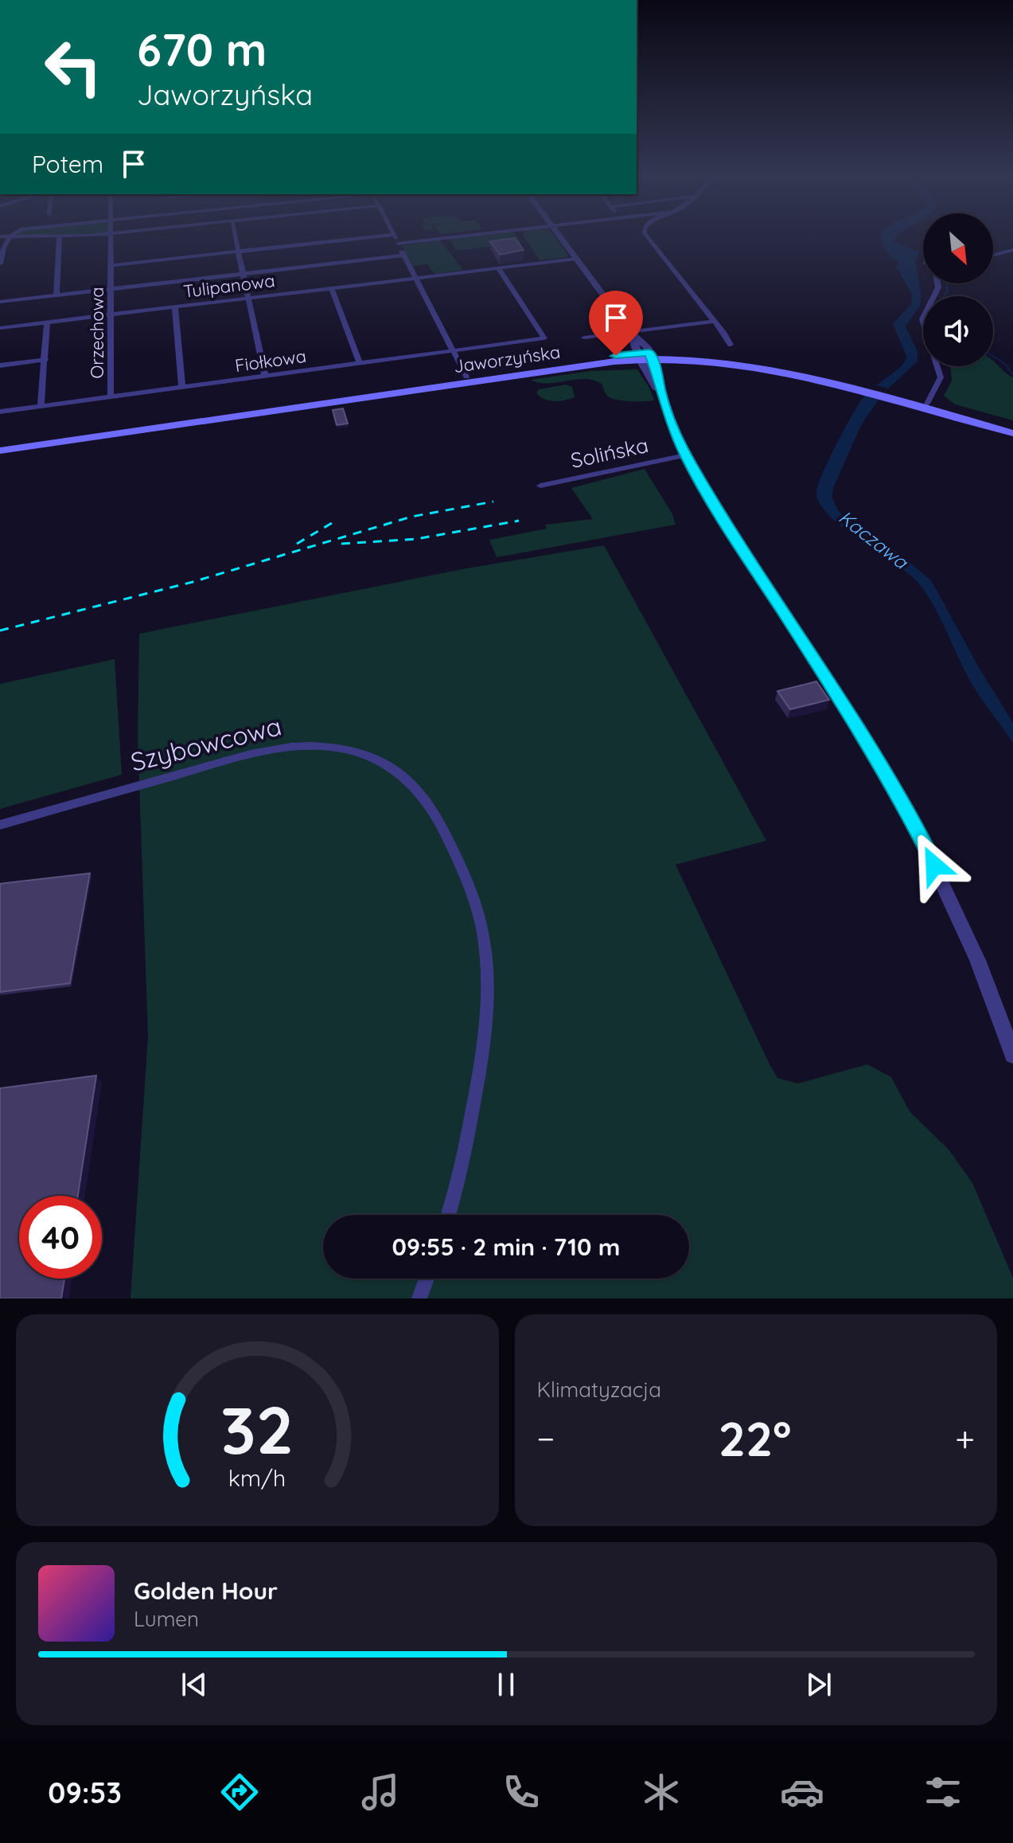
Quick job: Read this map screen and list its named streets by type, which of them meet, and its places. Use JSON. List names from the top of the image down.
{
  "streets": {
    "main road": ["Jaworzyńska"],
    "street": [
      "Tulipanowa",
      "Orzechowa",
      "Fiołkowa",
      "Solińska",
      "Szybowcowa"
    ]
  },
  "crossings": [
    ["Tulipanowa", "Orzechowa"],
    ["Tulipanowa", "Fiołkowa"],
    ["Orzechowa", "Fiołkowa"]
  ],
  "water": ["Kaczawa"],
  "north": "bottom right",
  "page": {
    "turn": ["670 m", "Jaworzyńska"],
    "then": "Potem",
    "limit": "40",
    "trip": "09:55 · 2 min · 710 m",
    "tile": "Klimatyzacja",
    "heat": ["−", "22°", "+"],
    "song": ["Golden Hour", "Lumen"],
    "tabs": "09:53",
    "gauge": ["32", "km/h"]
  }
}
